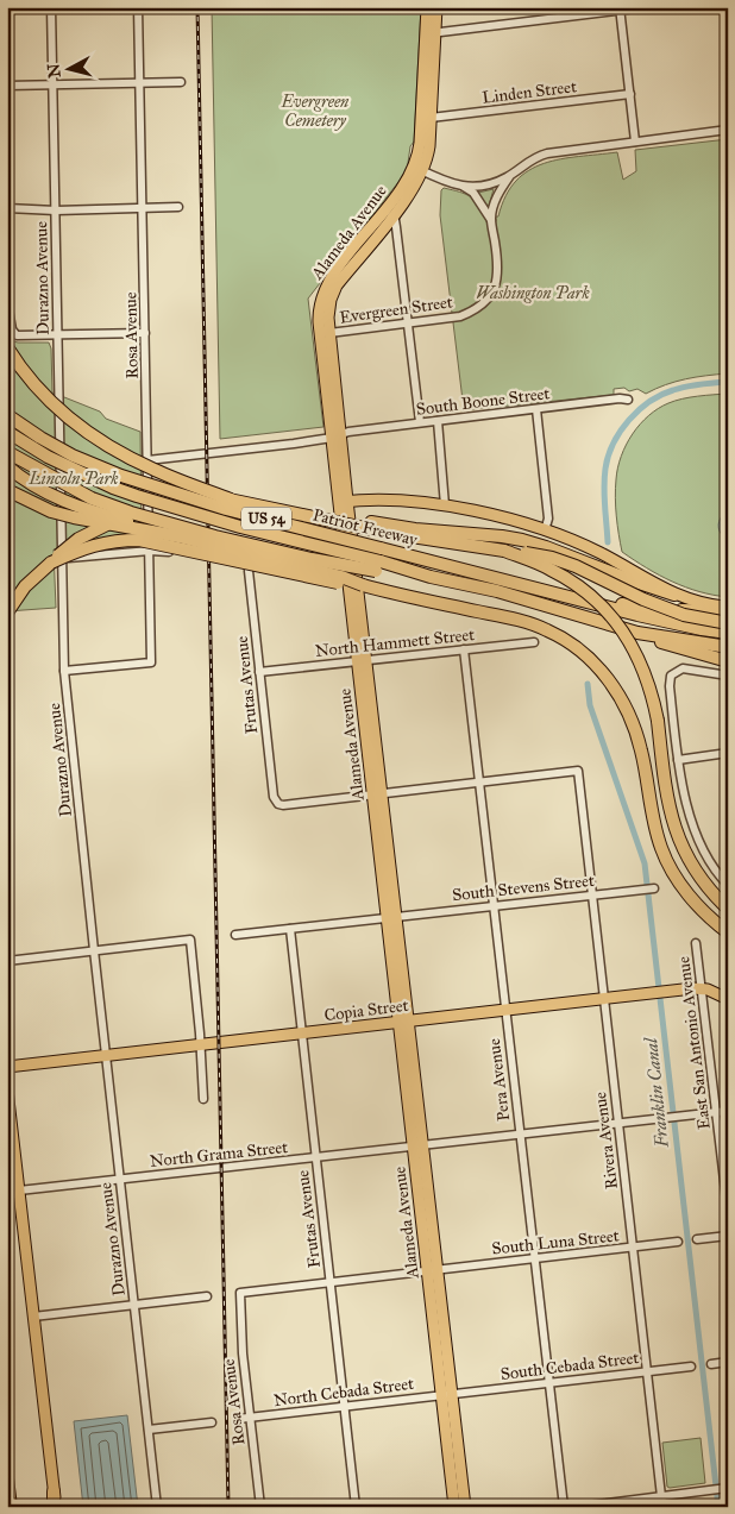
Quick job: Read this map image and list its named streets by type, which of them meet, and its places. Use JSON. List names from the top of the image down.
{
  "streets": {
    "highway": ["US 54", "Patriot Freeway"],
    "main road": ["Alameda Avenue", "Copia Street"],
    "street": [
      "Linden Street",
      "Durazno Avenue",
      "Evergreen Street",
      "Rosa Avenue",
      "South Boone Street",
      "North Hammett Street",
      "Frutas Avenue",
      "South Stevens Street",
      "East San Antonio Avenue",
      "Pera Avenue",
      "Rivera Avenue",
      "North Grama Street",
      "South Luna Street",
      "South Cebada Street",
      "North Cebada Street"
    ]
  },
  "crossings": [
    ["Linden Street", "Alameda Avenue"],
    ["Alameda Avenue", "Evergreen Street"],
    ["Alameda Avenue", "South Boone Street"],
    ["Alameda Avenue", "North Hammett Street"],
    ["Alameda Avenue", "Frutas Avenue"],
    ["Alameda Avenue", "South Stevens Street"],
    ["Alameda Avenue", "Copia Street"],
    ["Alameda Avenue", "North Grama Street"],
    ["Alameda Avenue", "South Luna Street"],
    ["Alameda Avenue", "South Cebada Street"],
    ["Alameda Avenue", "North Cebada Street"],
    ["Durazno Avenue", "Rosa Avenue"],
    ["Durazno Avenue", "Copia Street"],
    ["Durazno Avenue", "North Grama Street"],
    ["Rosa Avenue", "South Boone Street"],
    ["Rosa Avenue", "South Luna Street"],
    ["Rosa Avenue", "North Cebada Street"],
    ["North Hammett Street", "Frutas Avenue"],
    ["North Hammett Street", "Pera Avenue"],
    ["Frutas Avenue", "South Stevens Street"],
    ["Frutas Avenue", "Copia Street"],
    ["Frutas Avenue", "North Grama Street"],
    ["Frutas Avenue", "South Luna Street"],
    ["Frutas Avenue", "North Cebada Street"],
    ["South Stevens Street", "Pera Avenue"],
    ["South Stevens Street", "Rivera Avenue"],
    ["Copia Street", "East San Antonio Avenue"],
    ["Copia Street", "Pera Avenue"],
    ["Copia Street", "Rivera Avenue"],
    ["East San Antonio Avenue", "North Grama Street"],
    ["Pera Avenue", "Rivera Avenue"],
    ["Pera Avenue", "North Grama Street"],
    ["Pera Avenue", "South Luna Street"],
    ["Pera Avenue", "South Cebada Street"],
    ["Rivera Avenue", "North Grama Street"],
    ["Rivera Avenue", "South Luna Street"],
    ["Rivera Avenue", "South Cebada Street"],
    ["South Cebada Street", "North Cebada Street"]
  ],
  "water": ["Franklin Canal"],
  "parks": ["Evergreen Cemetery", "Washington Park", "Lincoln Park"],
  "north": "left"
}
